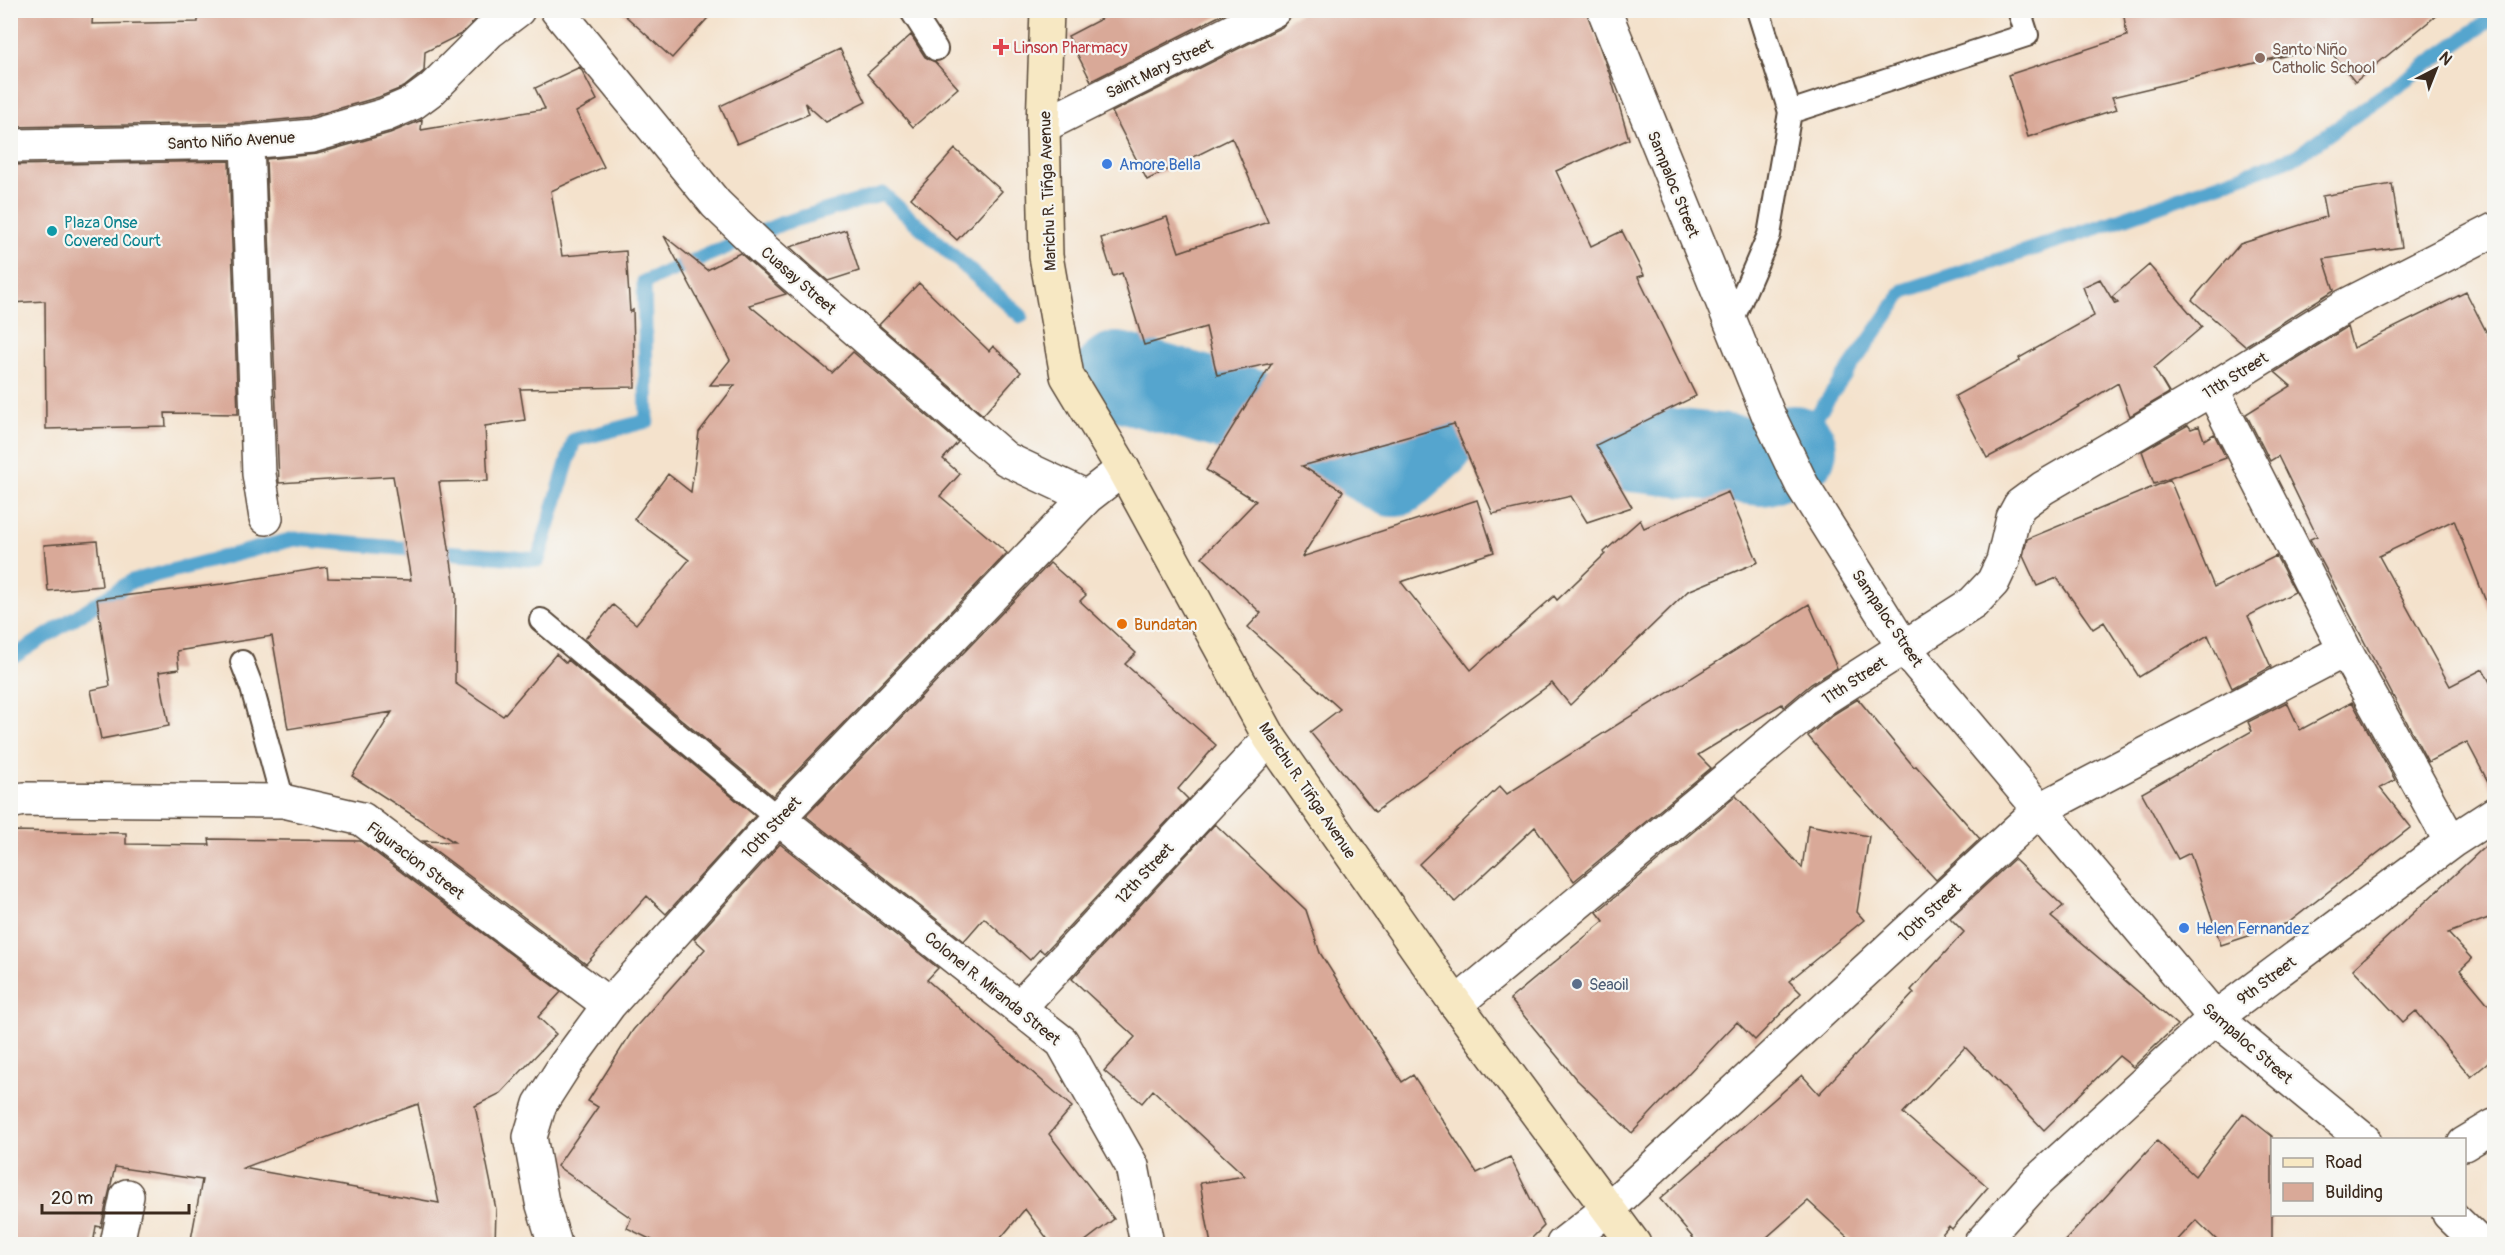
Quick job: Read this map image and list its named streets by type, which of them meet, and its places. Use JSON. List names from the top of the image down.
{
  "streets": {
    "main road": ["Marichu R. Tiñga Avenue"],
    "street": [
      "Saint Mary Street",
      "Santo Niño Avenue",
      "Sampaloc Street",
      "Cuasay Street",
      "11th Street",
      "10th Street",
      "Figuracion Street",
      "12th Street",
      "9th Street",
      "Colonel R. Miranda Street"
    ]
  },
  "crossings": [
    ["Saint Mary Street", "Marichu R. Tiñga Avenue"],
    ["Sampaloc Street", "11th Street"],
    ["Sampaloc Street", "10th Street"],
    ["Sampaloc Street", "9th Street"],
    ["Marichu R. Tiñga Avenue", "11th Street"],
    ["Marichu R. Tiñga Avenue", "10th Street"],
    ["Marichu R. Tiñga Avenue", "12th Street"],
    ["Cuasay Street", "10th Street"],
    ["10th Street", "Figuracion Street"],
    ["10th Street", "Colonel R. Miranda Street"],
    ["12th Street", "Colonel R. Miranda Street"]
  ],
  "places": {
    "health": ["Linson Pharmacy"],
    "other": [
      "Santo Niño Catholic School",
      "Amore Bella",
      "Plaza Onse Covered Court",
      "Bundatan",
      "Helen Fernandez",
      "Seaoil"
    ]
  },
  "legend": ["Road", "Building"],
  "scale_bar": "20 m",
  "north": "top right"
}
